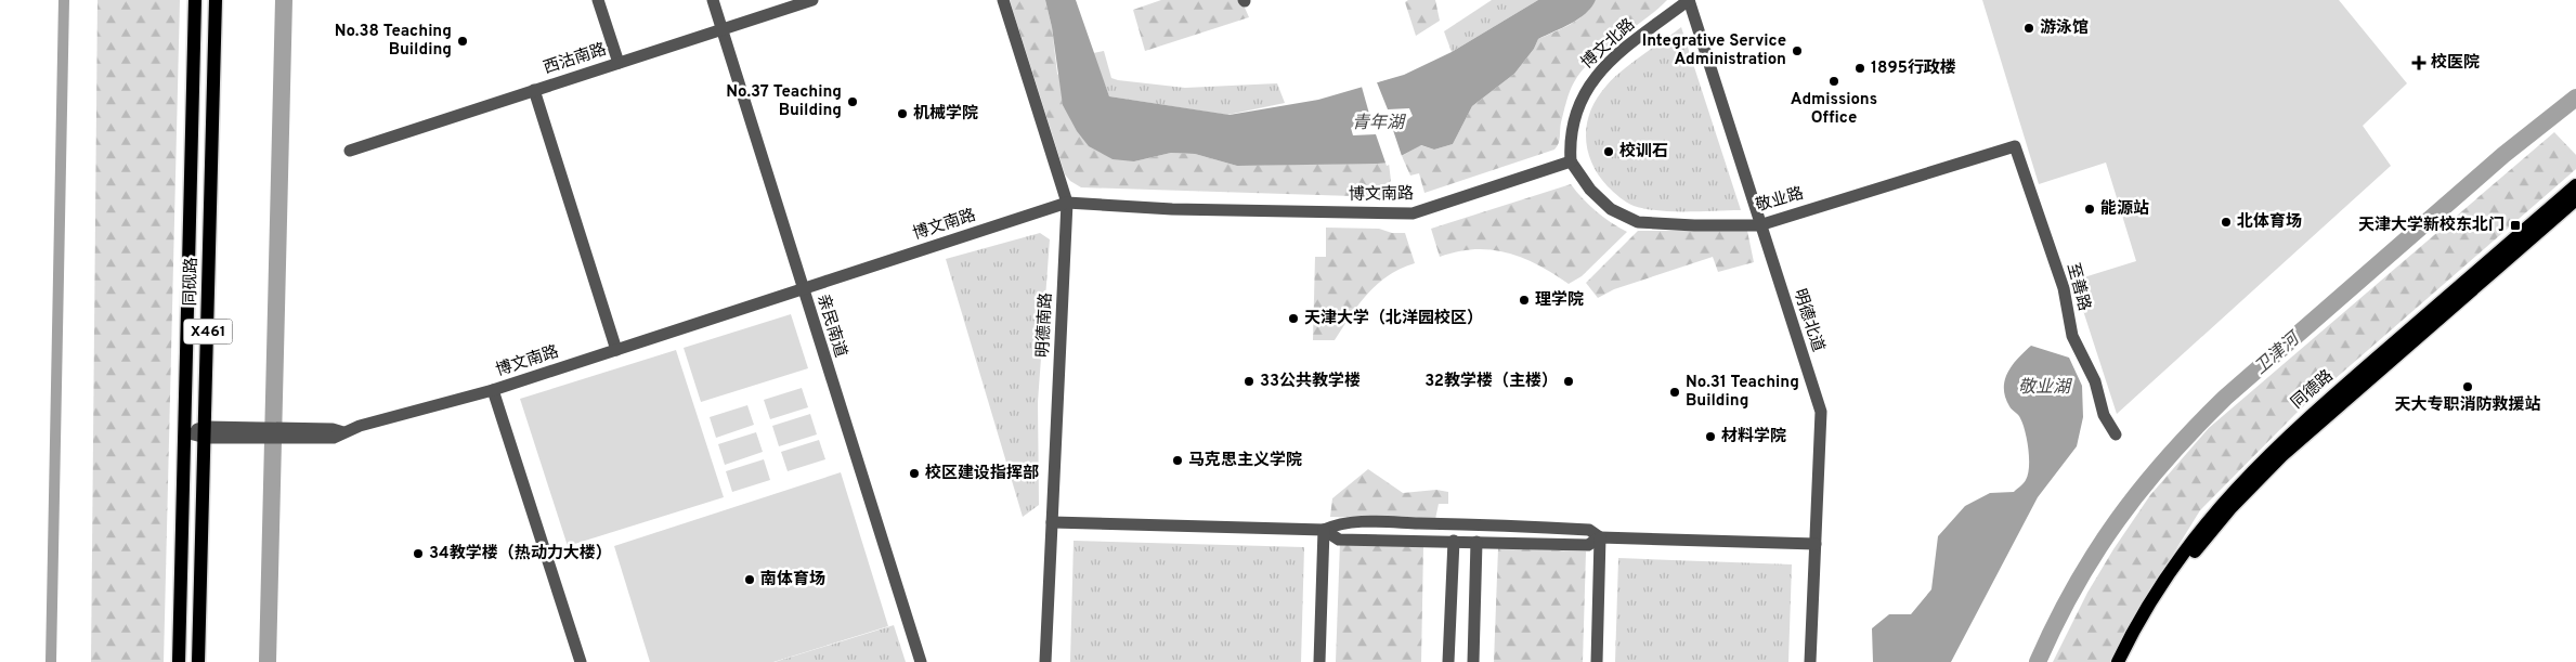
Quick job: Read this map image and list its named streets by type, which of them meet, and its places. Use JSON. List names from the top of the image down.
{
  "streets": {
    "main road": ["同砚路", "X461", "同德路"],
    "street": [
      "博文北路",
      "西沽南路",
      "博文南路",
      "敬业路",
      "至善路",
      "明德北道",
      "明德南路",
      "亲民南道"
    ]
  },
  "crossings": [
    ["博文北路", "博文南路"],
    ["博文北路", "敬业路"],
    ["博文北路", "明德北道"],
    ["西沽南路", "亲民南道"],
    ["博文南路", "敬业路"],
    ["博文南路", "同砚路"],
    ["博文南路", "明德南路"],
    ["博文南路", "亲民南道"],
    ["敬业路", "至善路"],
    ["敬业路", "明德北道"]
  ],
  "water": ["青年湖", "卫津河", "敬业湖"],
  "places": {
    "other": [
      "游泳馆",
      "No.38 Teaching Building",
      "Integrative Service Administration",
      "1895行政楼",
      "Admissions Office",
      "No.37 Teaching Building",
      "机械学院",
      "校训石",
      "能源站",
      "北体育场",
      "理学院",
      "天津大学（北洋园校区）",
      "33公共教学楼",
      "32教学楼（主楼）",
      "天大专职消防救援站",
      "No.31 Teaching Building",
      "材料学院",
      "马克思主义学院",
      "校区建设指挥部",
      "34教学楼（热动力大楼）",
      "南体育场"
    ],
    "health": ["校医院"],
    "transit": ["天津大学新校东北门"]
  }
}
